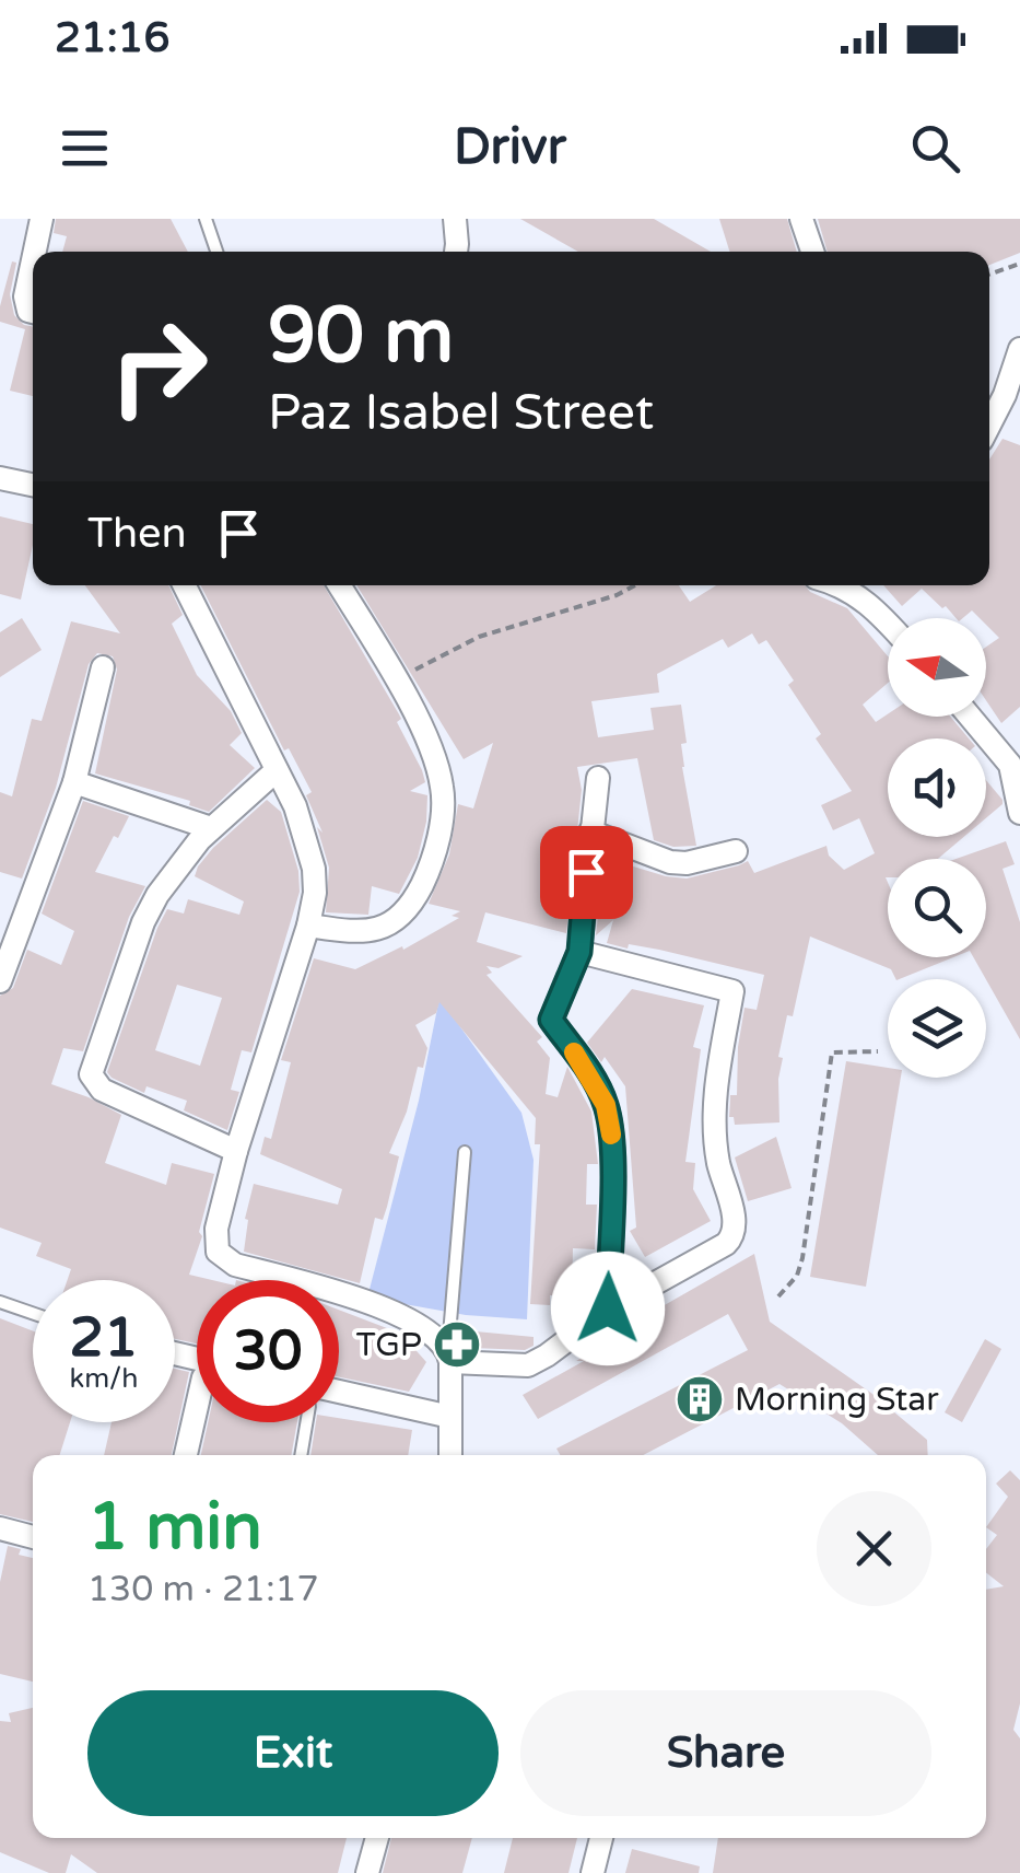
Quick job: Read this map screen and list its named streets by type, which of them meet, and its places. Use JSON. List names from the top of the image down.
{
  "places": {
    "pharmacy": ["TGP"],
    "building": ["Morning Star"]
  },
  "north": "left",
  "page": {
    "status": "21:16",
    "header": "Drivr",
    "turn": ["90 m", "Paz Isabel Street"],
    "then": "Then",
    "speed": "21 km/h",
    "limit": "30",
    "heading": ["1 min", "130 m · 21:17"],
    "buttons": ["Exit", "Share"]
  }
}
